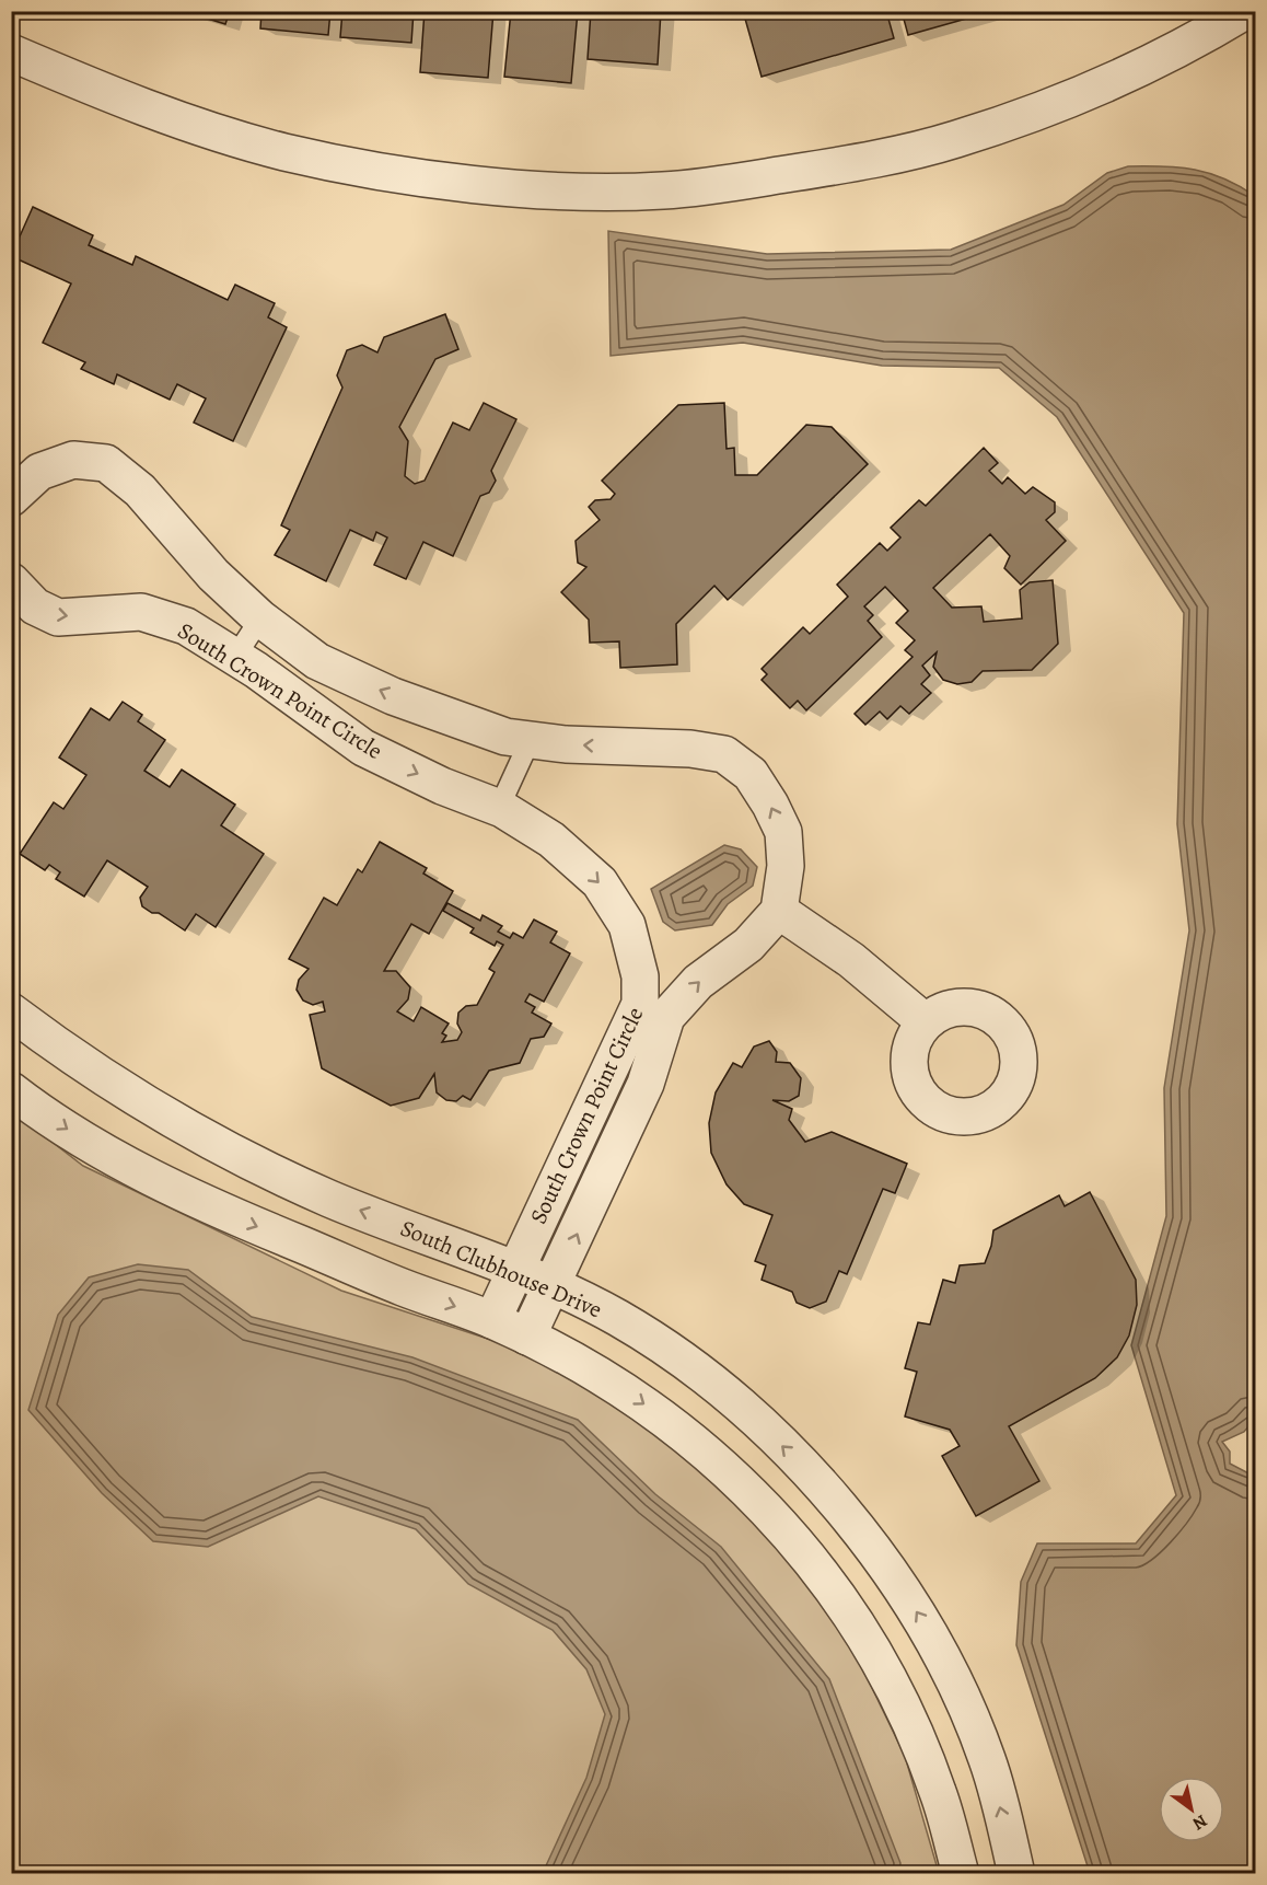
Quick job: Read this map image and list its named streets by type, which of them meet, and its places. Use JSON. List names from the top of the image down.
{
  "streets": {
    "street": ["South Crown Point Circle", "South Clubhouse Drive"]
  },
  "crossings": [
    ["South Crown Point Circle", "South Clubhouse Drive"]
  ],
  "north": "bottom right"
}
